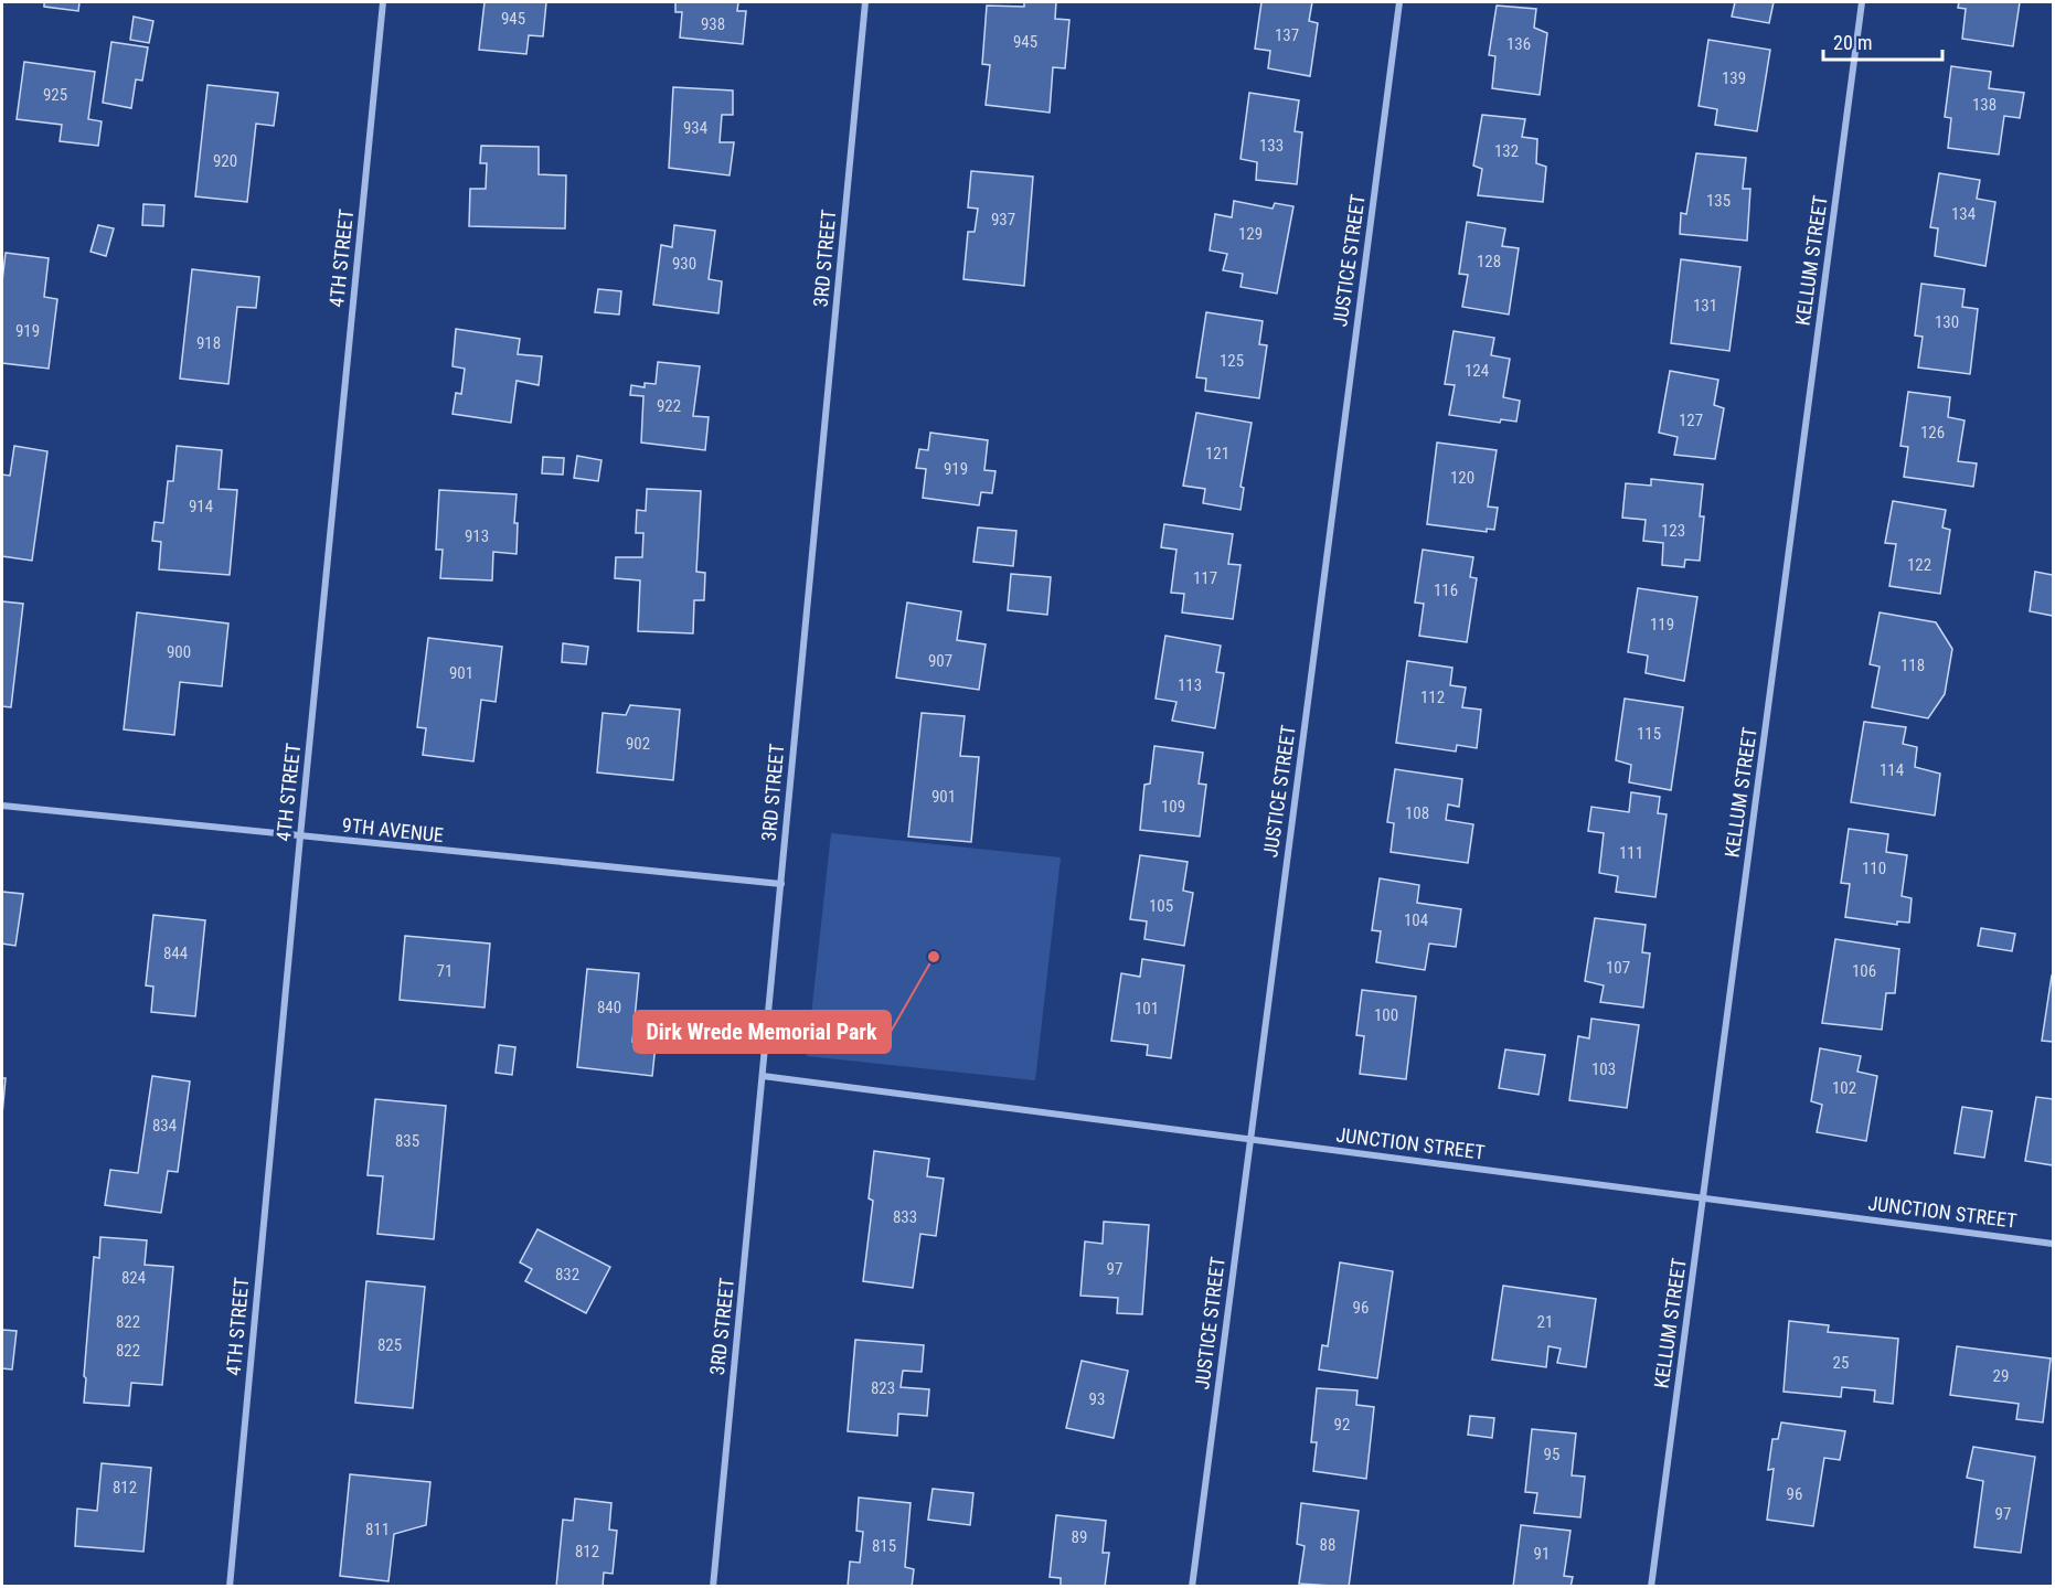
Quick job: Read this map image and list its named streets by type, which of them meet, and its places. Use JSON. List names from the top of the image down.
{
  "streets": {
    "street": [
      "4TH STREET",
      "3RD STREET",
      "JUSTICE STREET",
      "KELLUM STREET",
      "9TH AVENUE",
      "JUNCTION STREET"
    ]
  },
  "crossings": [
    ["4TH STREET", "9TH AVENUE"],
    ["3RD STREET", "9TH AVENUE"],
    ["3RD STREET", "JUNCTION STREET"],
    ["JUSTICE STREET", "JUNCTION STREET"],
    ["KELLUM STREET", "JUNCTION STREET"]
  ],
  "places": ["Dirk Wrede Memorial Park"],
  "house_numbers": [
    "945",
    "938",
    "137",
    "945",
    "136",
    "139",
    "925",
    "138",
    "934",
    "133",
    "132",
    "920",
    "135",
    "134",
    "937",
    "129",
    "128",
    "930",
    "131",
    "130",
    "919",
    "918",
    "125",
    "124",
    "922",
    "127",
    "126",
    "121",
    "919",
    "120",
    "914",
    "123",
    "913",
    "122",
    "117",
    "116",
    "119",
    "900",
    "907",
    "118",
    "901",
    "113",
    "112",
    "115",
    "902",
    "114",
    "901",
    "109",
    "108",
    "111",
    "110",
    "105",
    "104",
    "844",
    "107",
    "71",
    "106",
    "840",
    "101",
    "100",
    "103",
    "102",
    "834",
    "835",
    "833",
    "97",
    "832",
    "824",
    "96",
    "822",
    "21",
    "825",
    "822",
    "25",
    "29",
    "823",
    "93",
    "92",
    "95",
    "812",
    "96",
    "97",
    "811",
    "89",
    "88",
    "815",
    "812",
    "91"
  ],
  "scale_bar": "20 m"
}
